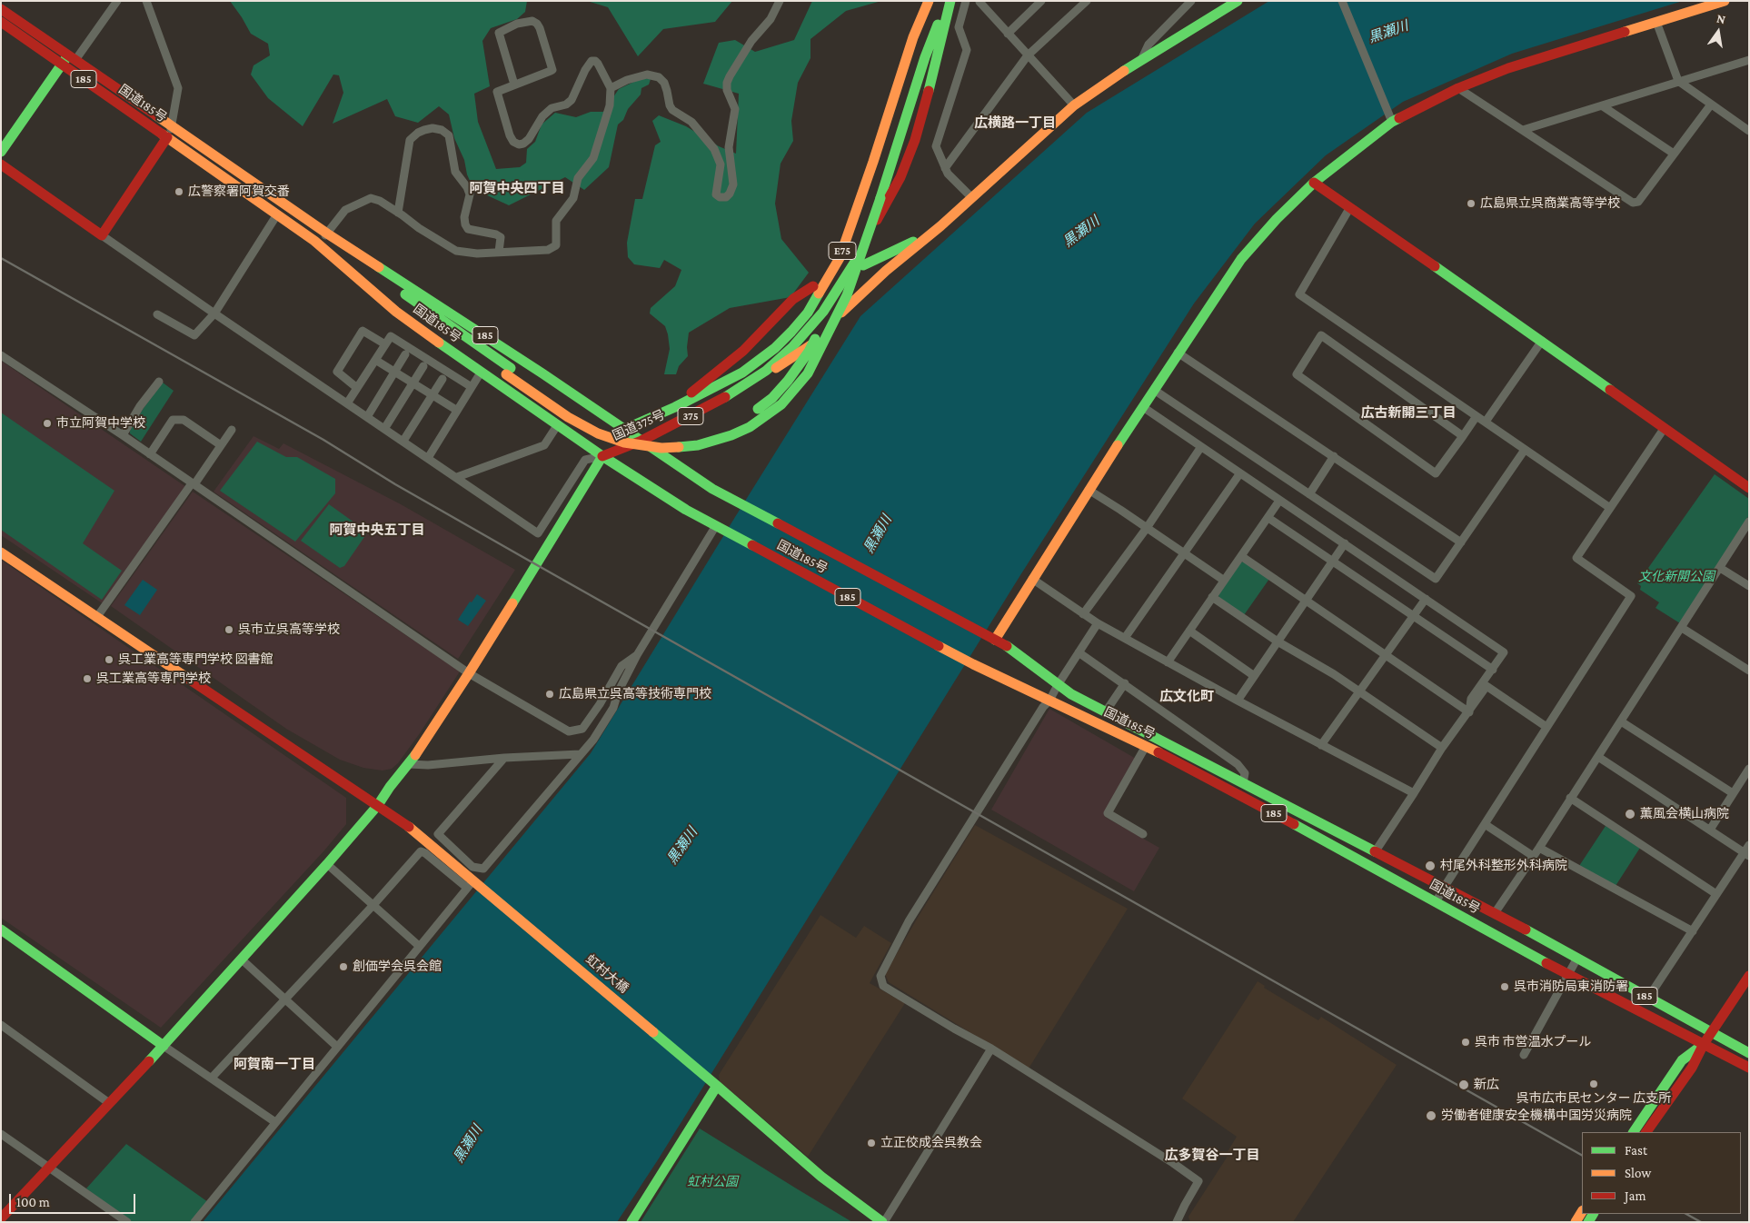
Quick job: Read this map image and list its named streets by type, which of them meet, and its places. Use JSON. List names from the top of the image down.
{
  "streets": {
    "main road": [
      "185",
      "国道185号",
      "E75",
      "375",
      "国道375号",
      "虹村大橋"
    ]
  },
  "crossings": [
    ["国道185号", "国道375号"],
    ["E75", "国道375号"]
  ],
  "districts": [
    "広横路一丁目",
    "阿賀中央四丁目",
    "広古新開三丁目",
    "阿賀中央五丁目",
    "広文化町",
    "阿賀南一丁目",
    "広多賀谷一丁目"
  ],
  "water": ["黒瀬川"],
  "parks": ["文化新開公園", "虹村公園"],
  "places": [
    "広警察署阿賀交番",
    "広島県立呉商業高等学校",
    "市立阿賀中学校",
    "呉市立呉高等学校",
    "呉工業高等専門学校 図書館",
    "呉工業高等専門学校",
    "広島県立呉高等技術専門校",
    "薫風会横山病院",
    "村尾外科整形外科病院",
    "創価学会呉会館",
    "呉市消防局東消防署",
    "呉市 市営温水プール",
    "呉市広市民センター 広支所",
    "新広",
    "労働者健康安全機構中国労災病院",
    "立正佼成会呉教会"
  ],
  "legend": ["Fast", "Slow", "Jam"],
  "scale_bar": "100 m",
  "north": "top"
}
